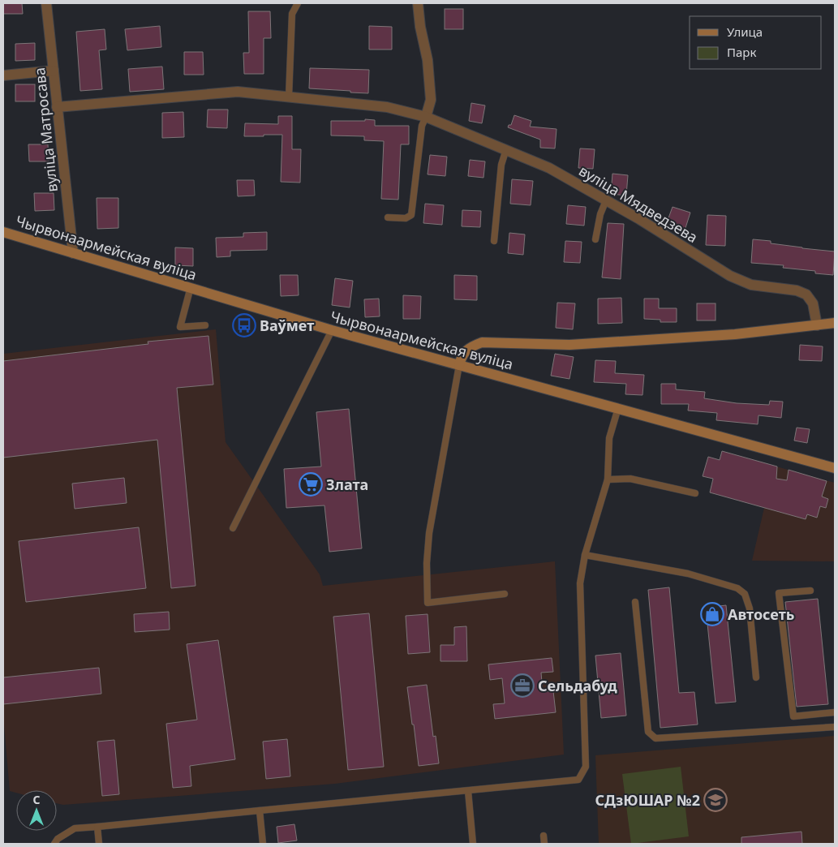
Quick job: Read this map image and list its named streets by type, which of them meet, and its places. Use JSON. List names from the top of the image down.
{
  "streets": {
    "street": ["вуліца Матросава", "вуліца Мядведзева", "Чырвонаармейская вуліца"]
  },
  "crossings": [
    ["вуліца Матросава", "вуліца Мядведзева"],
    ["вуліца Матросава", "Чырвонаармейская вуліца"]
  ],
  "places": {
    "bus stop": ["Ваўмет"],
    "supermarket": ["Злата"],
    "shop": ["Автосеть"],
    "office": ["Сельдабуд"],
    "school or university": ["СДзЮШАР №2"]
  },
  "legend": ["Улица", "Парк"],
  "north": "top"
}
